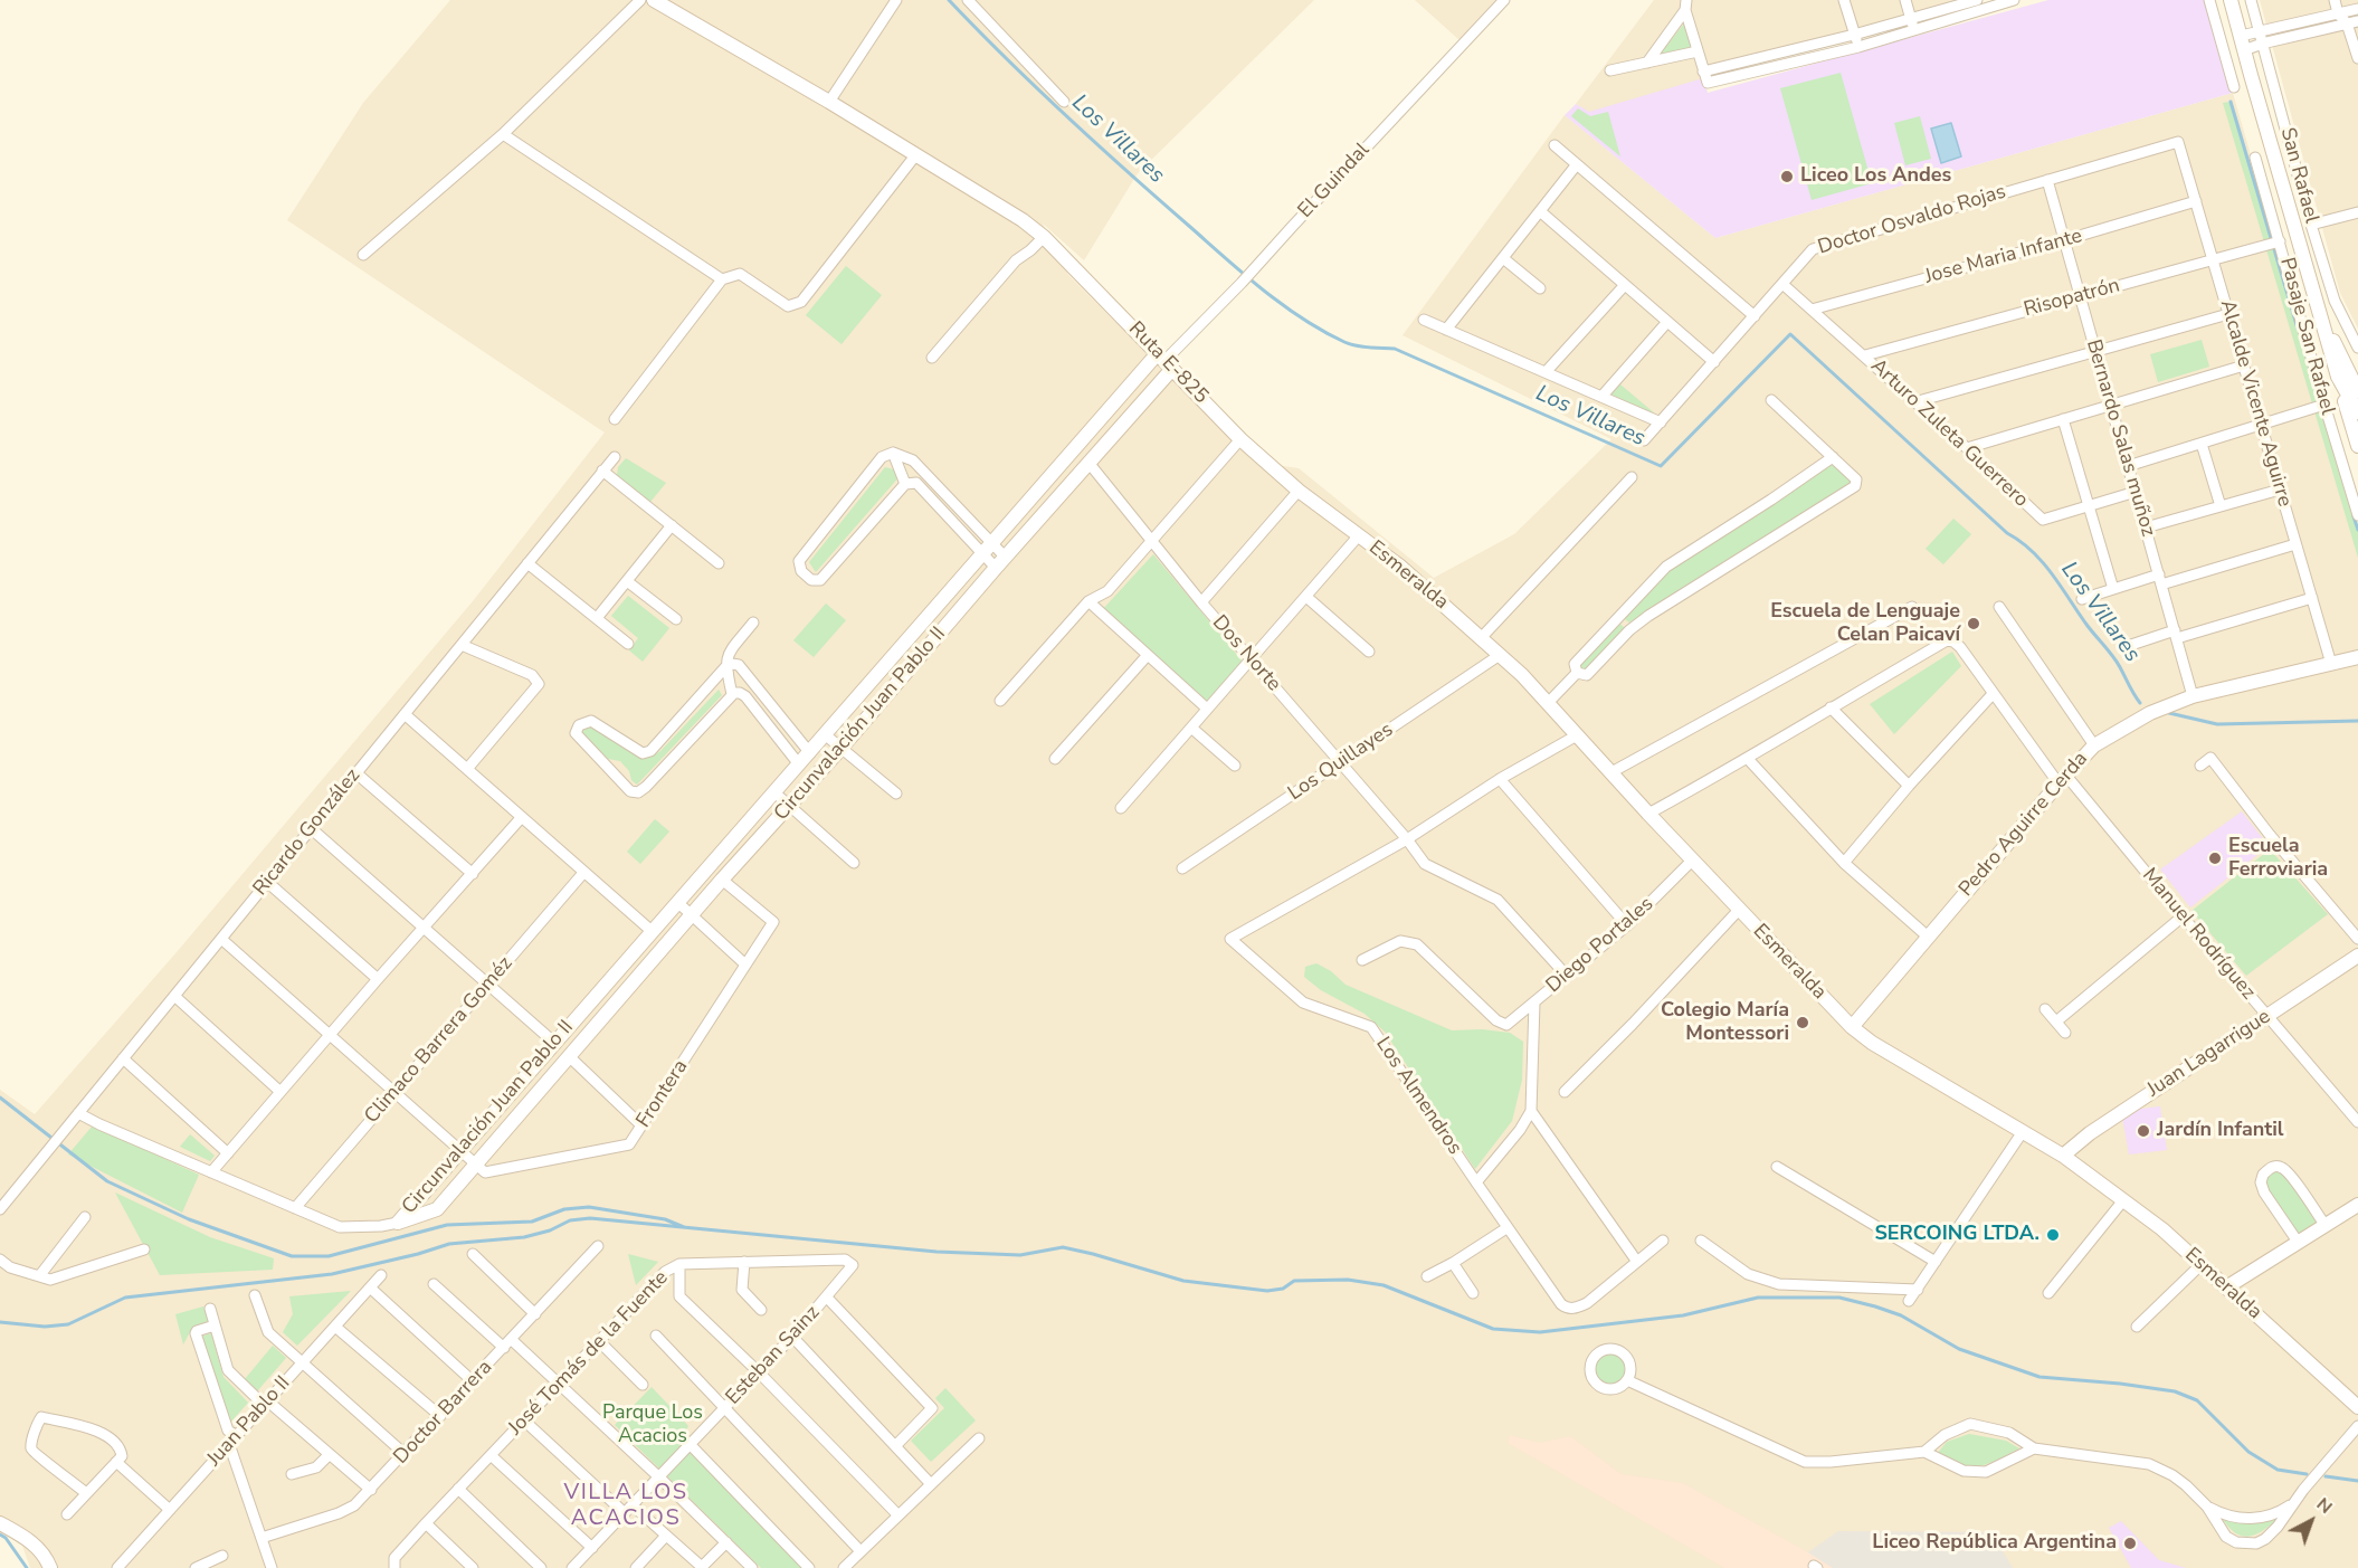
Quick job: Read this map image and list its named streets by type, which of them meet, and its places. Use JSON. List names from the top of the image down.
{
  "streets": {
    "street": [
      "San Rafael",
      "El Guindal",
      "Doctor Osvaldo Rojas",
      "Jose Maria Infante",
      "Risopatrón",
      "Pasaje San Rafael",
      "Ruta E-825",
      "Alcalde Vicente Aguirre",
      "Arturo Zuleta Guerrero",
      "Bernardo Salas muñoz",
      "Esmeralda",
      "Dos Norte",
      "Circunvalación Juan Pablo II",
      "Los Quillayes",
      "Pedro Aguirre Cerda",
      "Ricardo González",
      "Manuel Rodríguez",
      "Diego Portales",
      "Climaco Barrera Goméz",
      "Juan Lagarrigue",
      "Frontera",
      "Los Almendros",
      "José Tomás de la Fuente",
      "Esteban Sainz",
      "Doctor Barrera",
      "Juan Pablo II"
    ]
  },
  "crossings": [
    ["El Guindal", "Ruta E-825"],
    ["El Guindal", "Circunvalación Juan Pablo II"],
    ["Doctor Osvaldo Rojas", "Alcalde Vicente Aguirre"],
    ["Doctor Osvaldo Rojas", "Arturo Zuleta Guerrero"],
    ["Doctor Osvaldo Rojas", "Bernardo Salas muñoz"],
    ["Jose Maria Infante", "Alcalde Vicente Aguirre"],
    ["Jose Maria Infante", "Arturo Zuleta Guerrero"],
    ["Jose Maria Infante", "Bernardo Salas muñoz"],
    ["Risopatrón", "Pasaje San Rafael"],
    ["Risopatrón", "Alcalde Vicente Aguirre"],
    ["Risopatrón", "Arturo Zuleta Guerrero"],
    ["Risopatrón", "Bernardo Salas muñoz"],
    ["Ruta E-825", "Esmeralda"],
    ["Ruta E-825", "Circunvalación Juan Pablo II"],
    ["Alcalde Vicente Aguirre", "Pedro Aguirre Cerda"],
    ["Arturo Zuleta Guerrero", "Bernardo Salas muñoz"],
    ["Bernardo Salas muñoz", "Pedro Aguirre Cerda"],
    ["Esmeralda", "Los Quillayes"],
    ["Esmeralda", "Pedro Aguirre Cerda"],
    ["Esmeralda", "Diego Portales"],
    ["Esmeralda", "Juan Lagarrigue"],
    ["Dos Norte", "Circunvalación Juan Pablo II"],
    ["Dos Norte", "Los Quillayes"],
    ["Dos Norte", "Diego Portales"],
    ["Dos Norte", "Los Almendros"],
    ["Circunvalación Juan Pablo II", "Frontera"],
    ["Pedro Aguirre Cerda", "Manuel Rodríguez"],
    ["Manuel Rodríguez", "Juan Lagarrigue"],
    ["José Tomás de la Fuente", "Esteban Sainz"]
  ],
  "districts": ["VILLA LOS ACACIOS"],
  "water": ["Los Villares"],
  "parks": ["Parque Los Acacios"],
  "places": [
    "Liceo Los Andes",
    "Escuela de Lenguaje Celan Paicaví",
    "Escuela Ferroviaria",
    "Colegio María Montessori",
    "Jardín Infantil",
    "SERCOING LTDA.",
    "Liceo República Argentina"
  ],
  "north": "top right"
}
